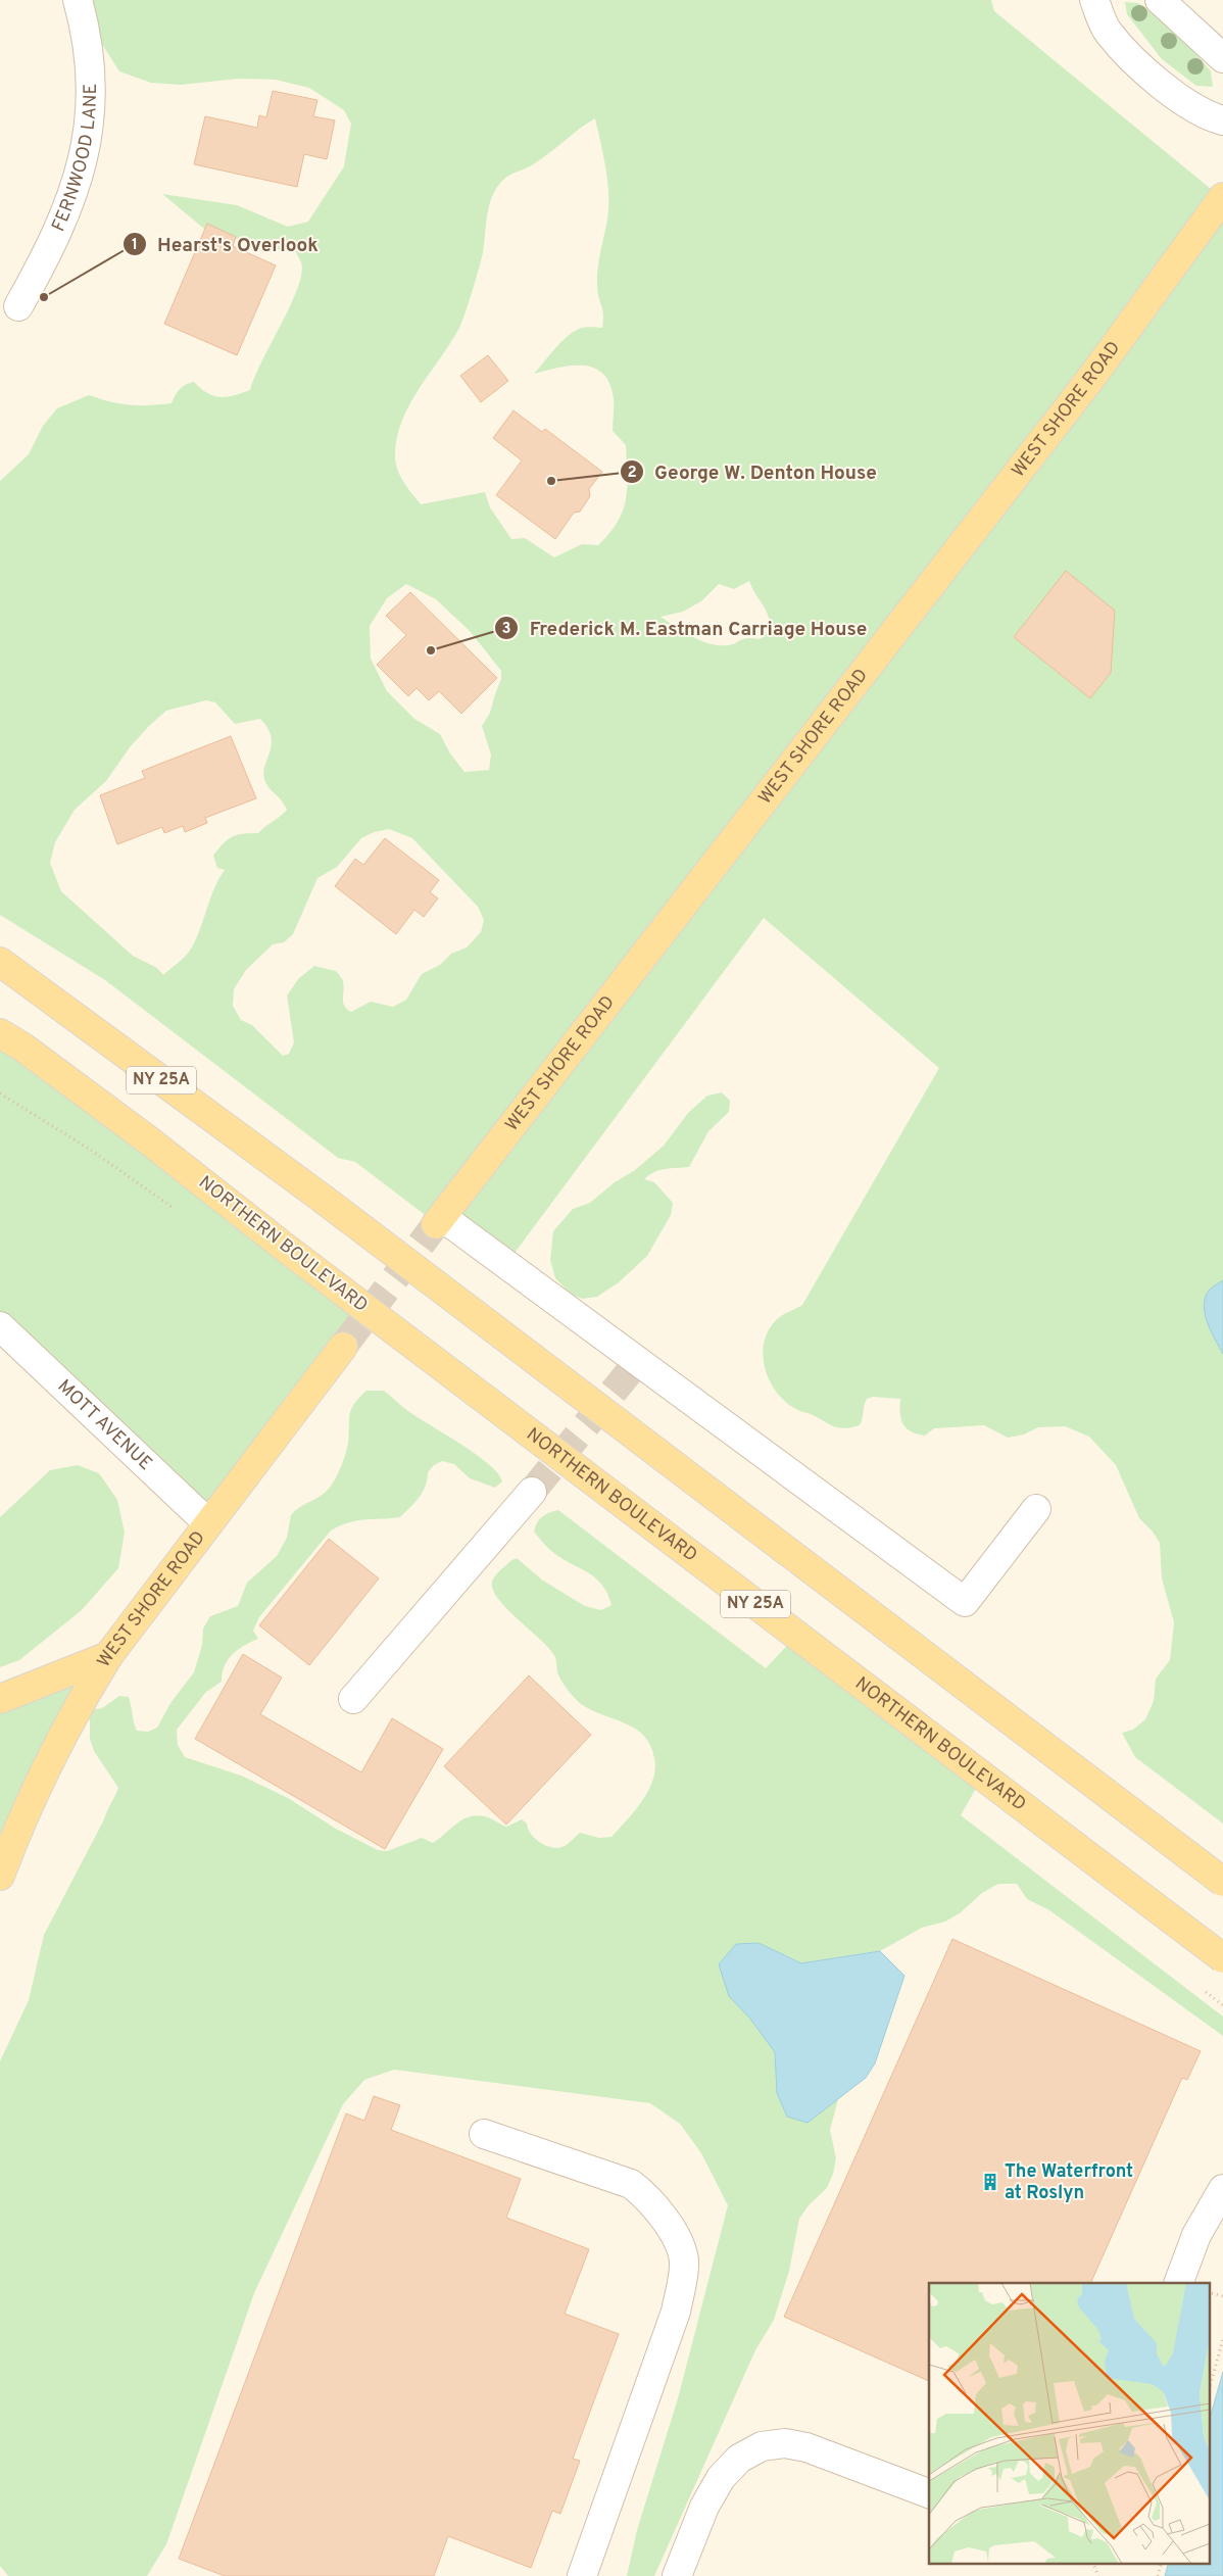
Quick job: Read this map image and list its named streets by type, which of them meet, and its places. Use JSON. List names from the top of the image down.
{
  "streets": {
    "main road": ["WEST SHORE ROAD", "NY 25A", "NORTHERN BOULEVARD"],
    "street": ["FERNWOOD LANE", "MOTT AVENUE"]
  },
  "crossings": [
    ["WEST SHORE ROAD", "MOTT AVENUE"]
  ],
  "places": {
    "other": ["Hearst's Overlook", "George W. Denton House", "Frederick M. Eastman Carriage House"],
    "building": ["The Waterfront at Roslyn"]
  }
}
